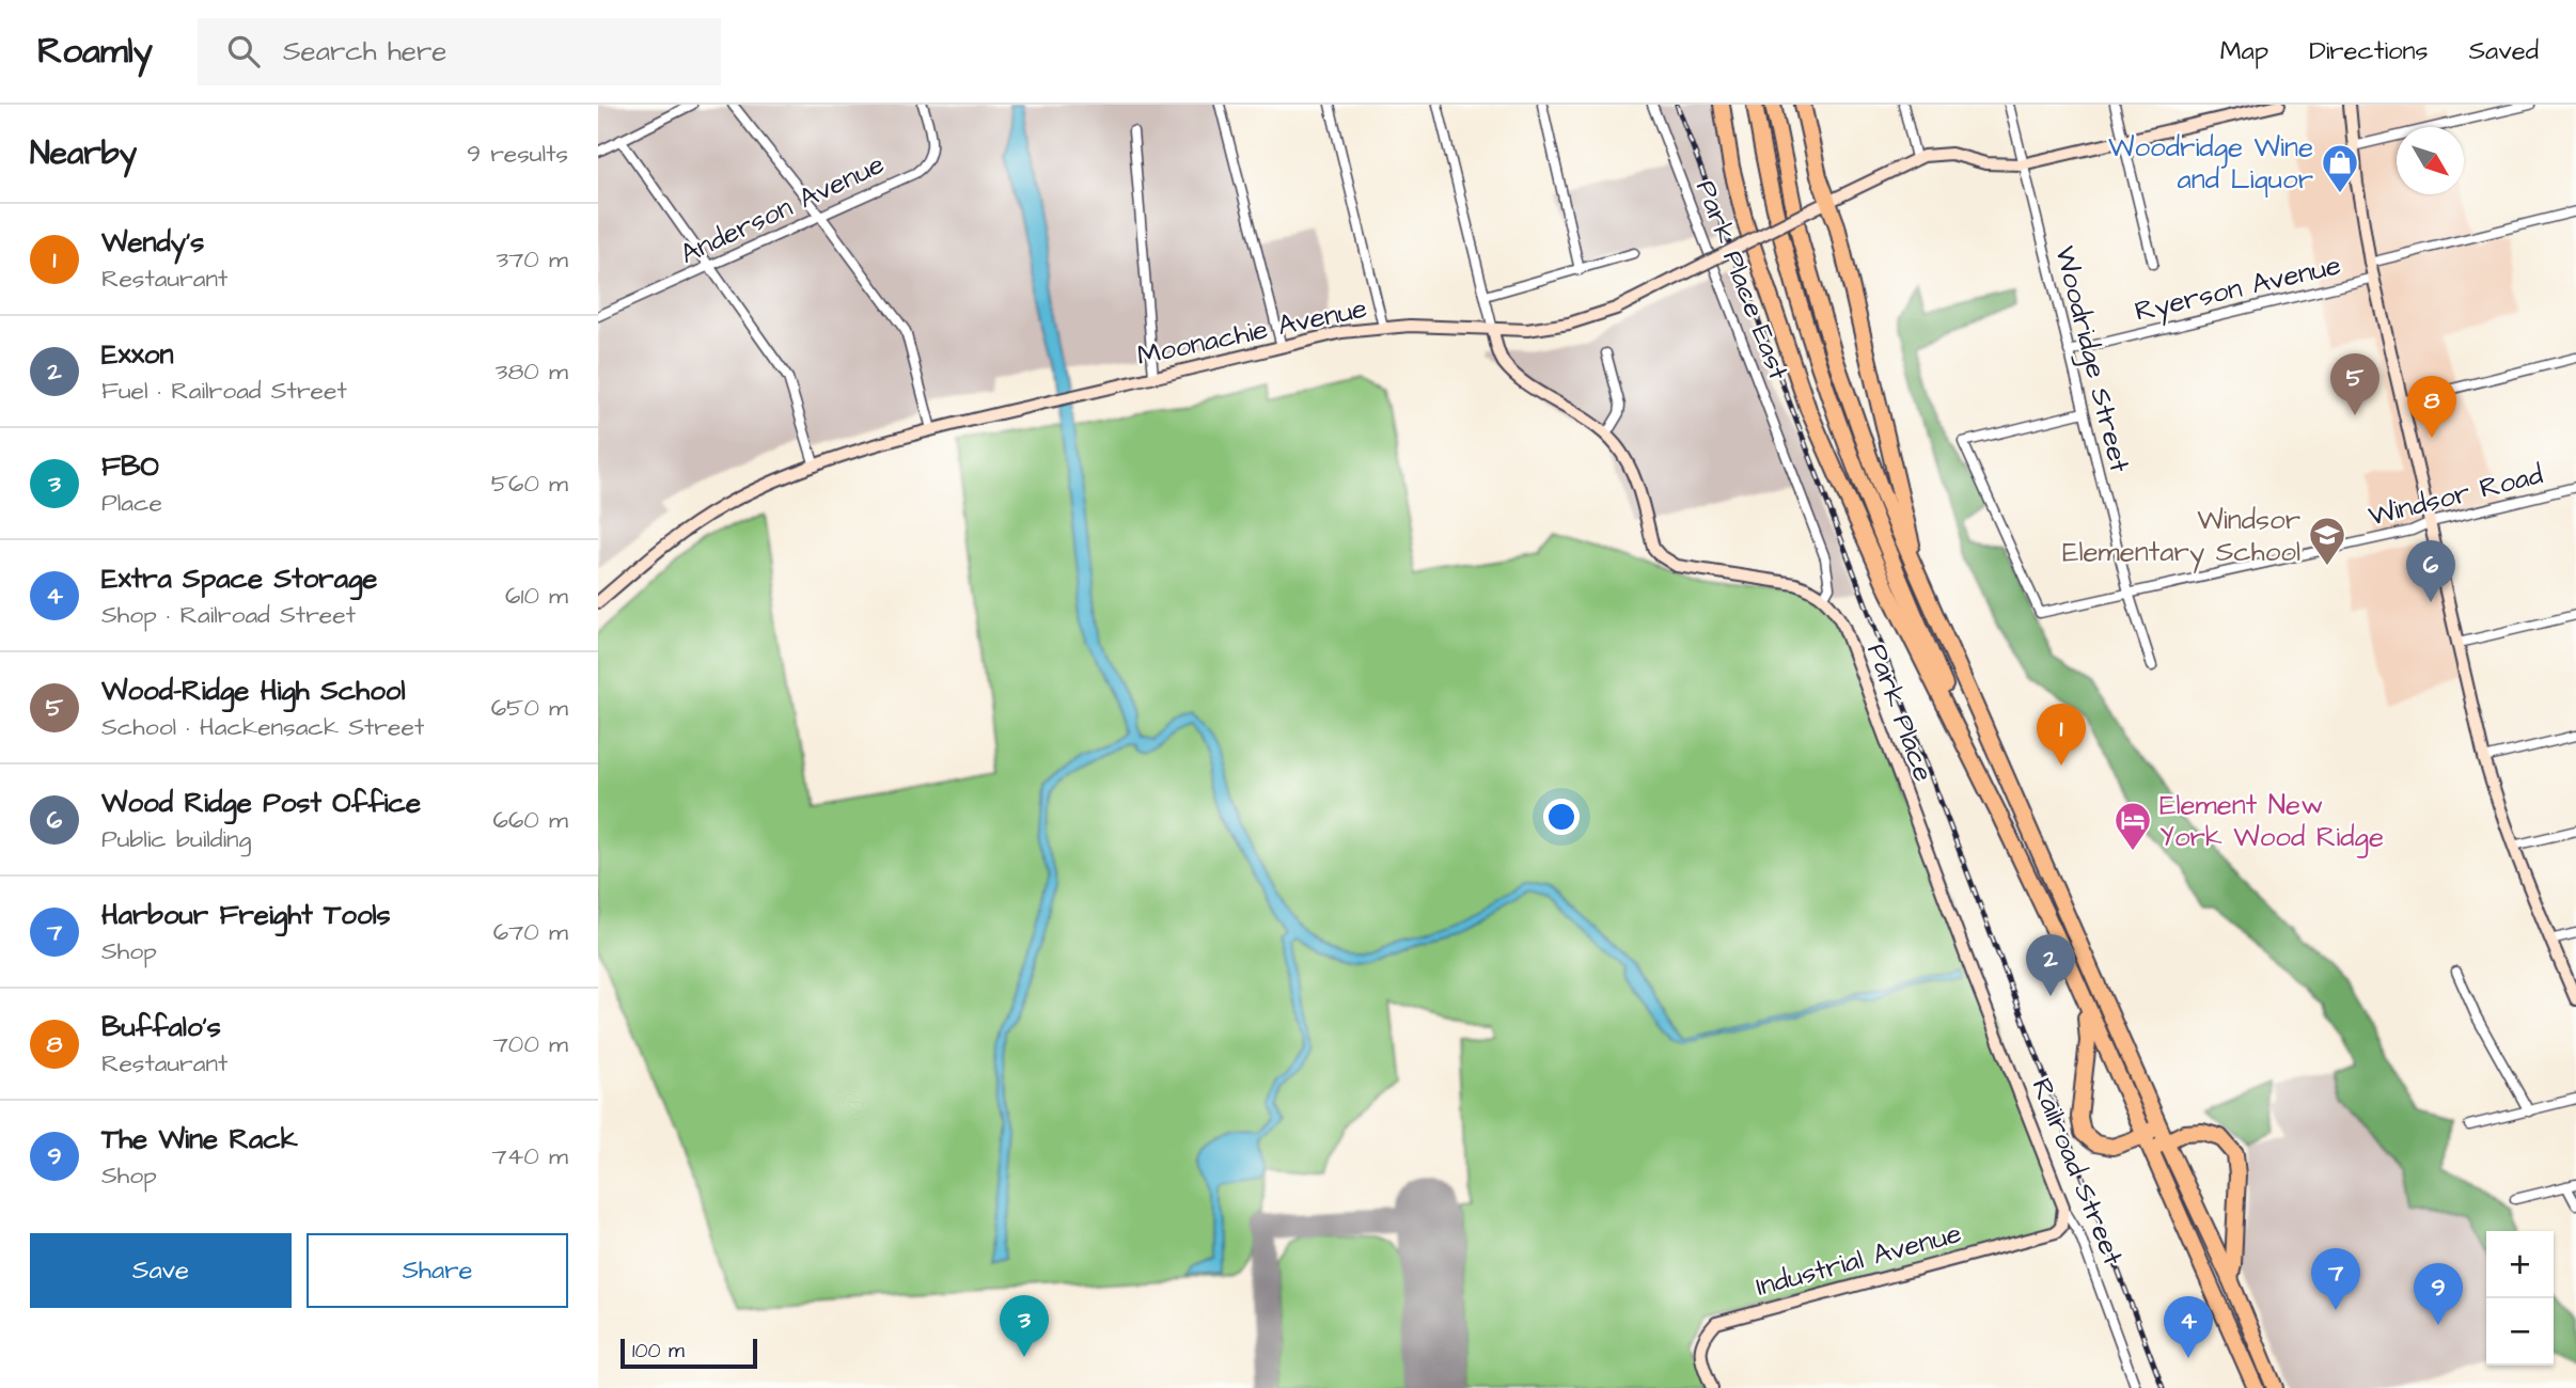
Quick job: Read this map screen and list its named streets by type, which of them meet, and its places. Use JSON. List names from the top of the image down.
{
  "streets": {
    "main road": [
      "Moonachie Avenue",
      "Park Place",
      "Railroad Street",
      "Industrial Avenue"
    ],
    "street": [
      "Anderson Avenue",
      "Park Place East",
      "Ryerson Avenue",
      "Woodridge Street",
      "Windsor Road"
    ]
  },
  "crossings": [
    ["Park Place East", "Park Place"],
    ["Ryerson Avenue", "Woodridge Street"],
    ["Moonachie Avenue", "Woodridge Street"],
    ["Woodridge Street", "Windsor Road"],
    ["Park Place", "Railroad Street"],
    ["Railroad Street", "Industrial Avenue"]
  ],
  "places": {
    "shop": ["Woodridge Wine and Liquor"],
    "school or university": ["Windsor Elementary School"],
    "hotel": ["Element New York Wood Ridge"]
  },
  "scale_bar": "100 m",
  "north": "bottom right",
  "page": {
    "header": "Roamly",
    "search": "Search here",
    "nav": ["Map", "Directions", "Saved"],
    "heading": ["Nearby", "9 results"],
    "list": [
      {
        "mark": "1",
        "name": "Wendy's",
        "note": "Restaurant",
        "value": "370 m"
      },
      {
        "mark": "2",
        "name": "Exxon",
        "note": "Fuel · Railroad Street",
        "value": "380 m"
      },
      {
        "mark": "3",
        "name": "FBO",
        "note": "Place",
        "value": "560 m"
      },
      {
        "mark": "4",
        "name": "Extra Space Storage",
        "note": "Shop · Railroad Street",
        "value": "610 m"
      },
      {
        "mark": "5",
        "name": "Wood-Ridge High School",
        "note": "School · Hackensack Street",
        "value": "650 m"
      },
      {
        "mark": "6",
        "name": "Wood Ridge Post Office",
        "note": "Public building",
        "value": "660 m"
      },
      {
        "mark": "7",
        "name": "Harbour Freight Tools",
        "note": "Shop",
        "value": "670 m"
      },
      {
        "mark": "8",
        "name": "Buffalo's",
        "note": "Restaurant",
        "value": "700 m"
      },
      {
        "mark": "9",
        "name": "The Wine Rack",
        "note": "Shop",
        "value": "740 m"
      }
    ],
    "pins": [
      "5",
      "8",
      "6",
      "1",
      "2",
      "7",
      "9",
      "3",
      "4"
    ],
    "buttons": ["Save", "Share"],
    "map_buttons": ["+", "−"],
    "scale": "100 m"
  }
}
